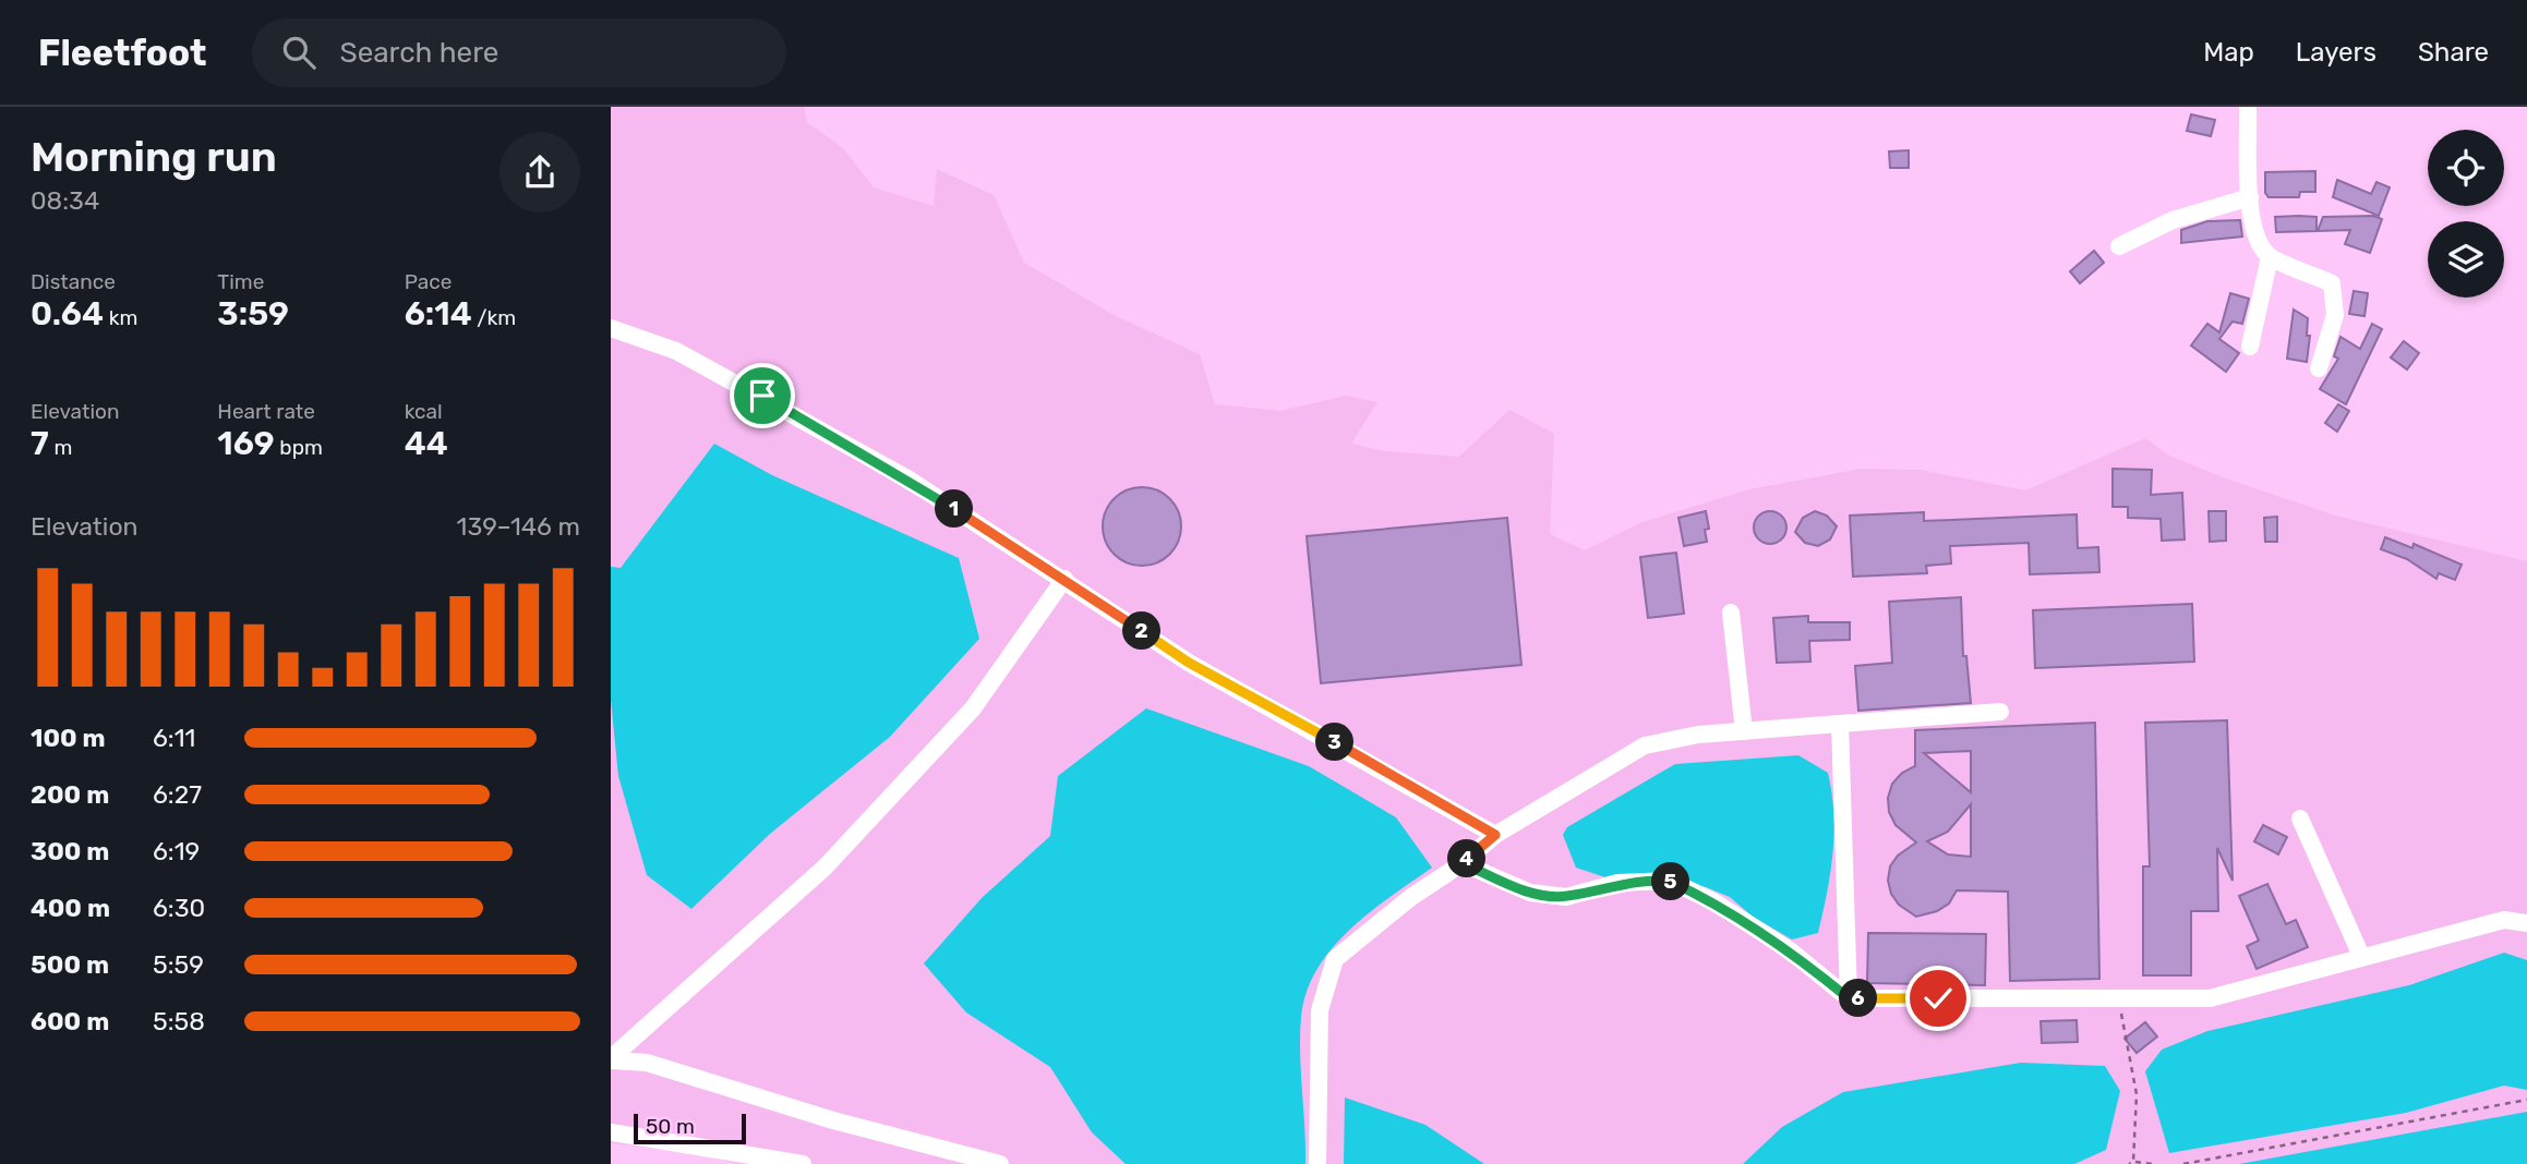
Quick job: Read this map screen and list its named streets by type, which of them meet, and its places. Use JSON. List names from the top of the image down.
{
  "scale_bar": "50 m",
  "page": {
    "header": "Fleetfoot",
    "search": "Search here",
    "nav": ["Map", "Layers", "Share"],
    "heading": ["Morning run", "08:34"],
    "stats": [
      ["Distance", "0.64 km"],
      ["Time", "3:59"],
      ["Pace", "6:14 /km"],
      ["Elevation", "7 m"],
      ["Heart rate", "169 bpm"],
      ["kcal", "44"]
    ],
    "pins": [
      "1",
      "2",
      "3",
      "4",
      "5",
      "6"
    ],
    "chart": ["Elevation", "139–146 m"],
    "list": [
      {
        "name": "100 m",
        "note": "6:11"
      },
      {
        "name": "200 m",
        "note": "6:27"
      },
      {
        "name": "300 m",
        "note": "6:19"
      },
      {
        "name": "400 m",
        "note": "6:30"
      },
      {
        "name": "500 m",
        "note": "5:59"
      },
      {
        "name": "600 m",
        "note": "5:58"
      }
    ],
    "scale": "50 m"
  }
}
